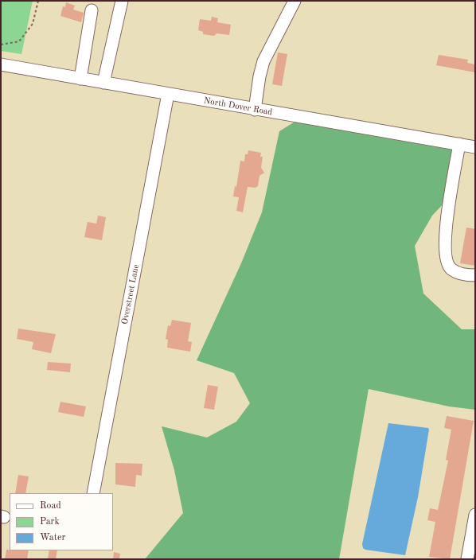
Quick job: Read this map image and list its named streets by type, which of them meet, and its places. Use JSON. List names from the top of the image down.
{
  "streets": {
    "street": ["North Dover Road", "Overstreet Lane"]
  },
  "crossings": [
    ["North Dover Road", "Overstreet Lane"]
  ],
  "legend": ["Road", "Park", "Water"]
}
